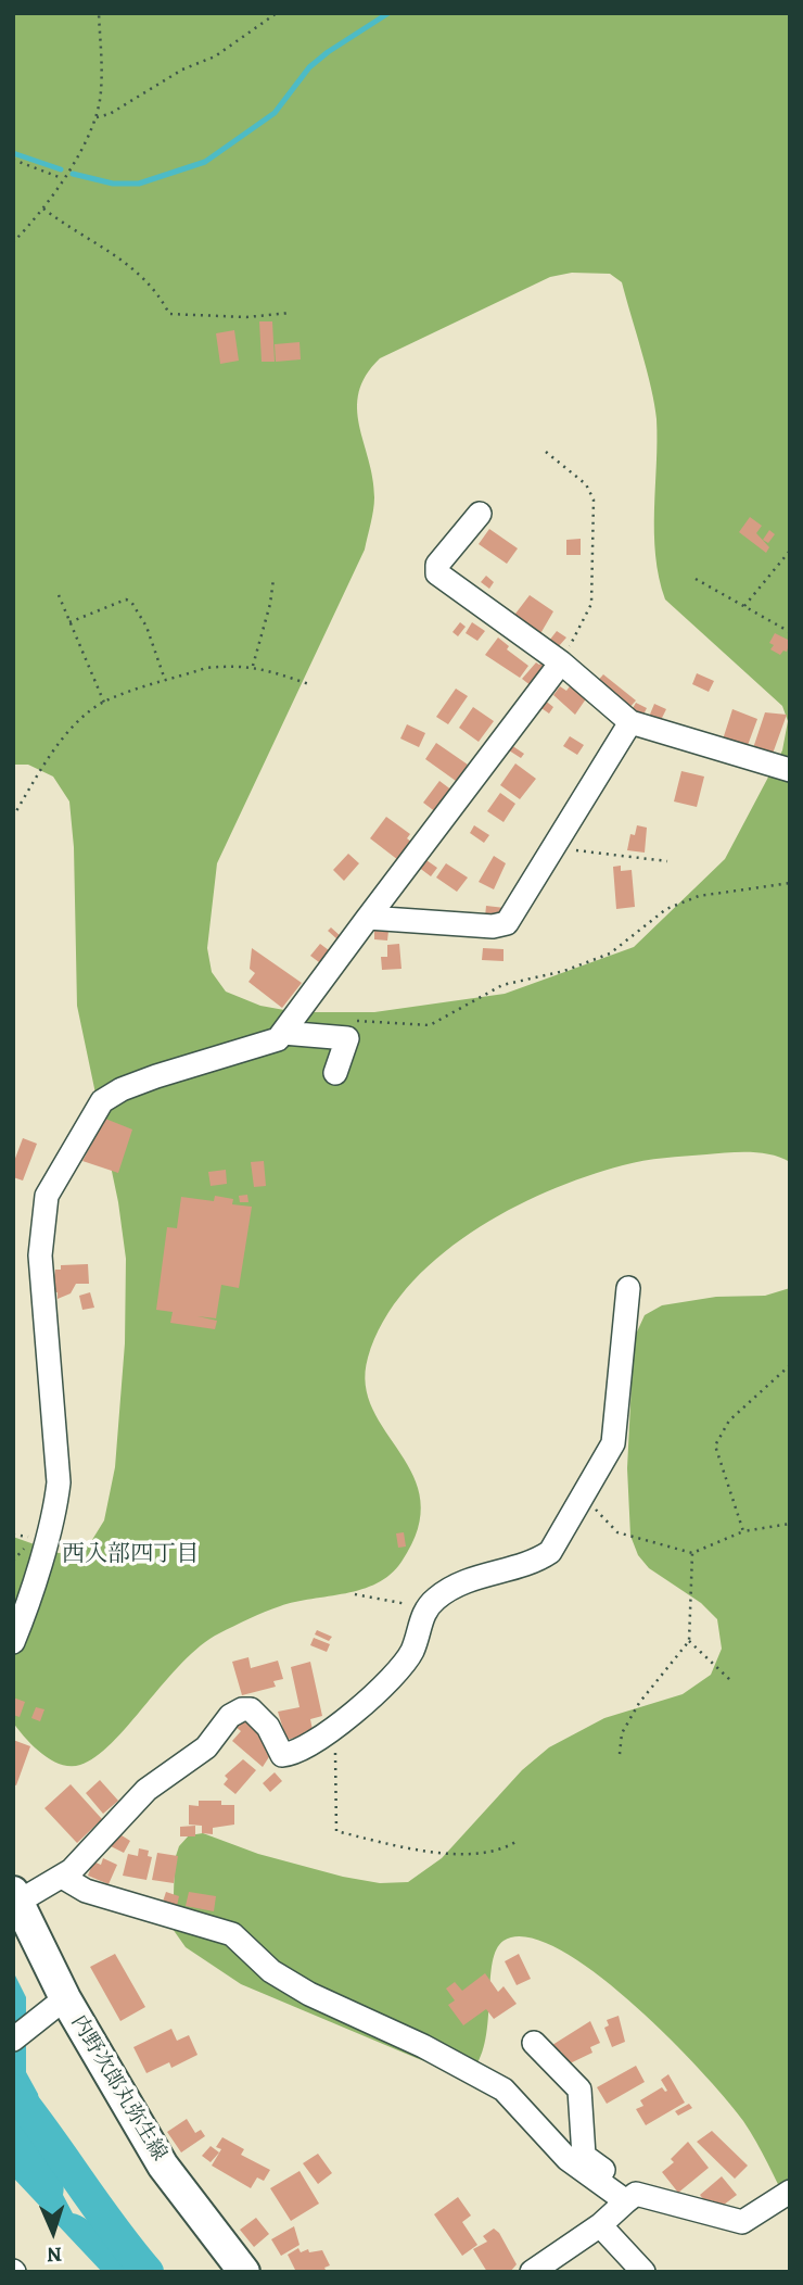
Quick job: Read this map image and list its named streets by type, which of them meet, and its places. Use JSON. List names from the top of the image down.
{
  "streets": {
    "main road": ["内野次郎丸弥生線"]
  },
  "districts": ["西入部四丁目"],
  "north": "bottom"
}
